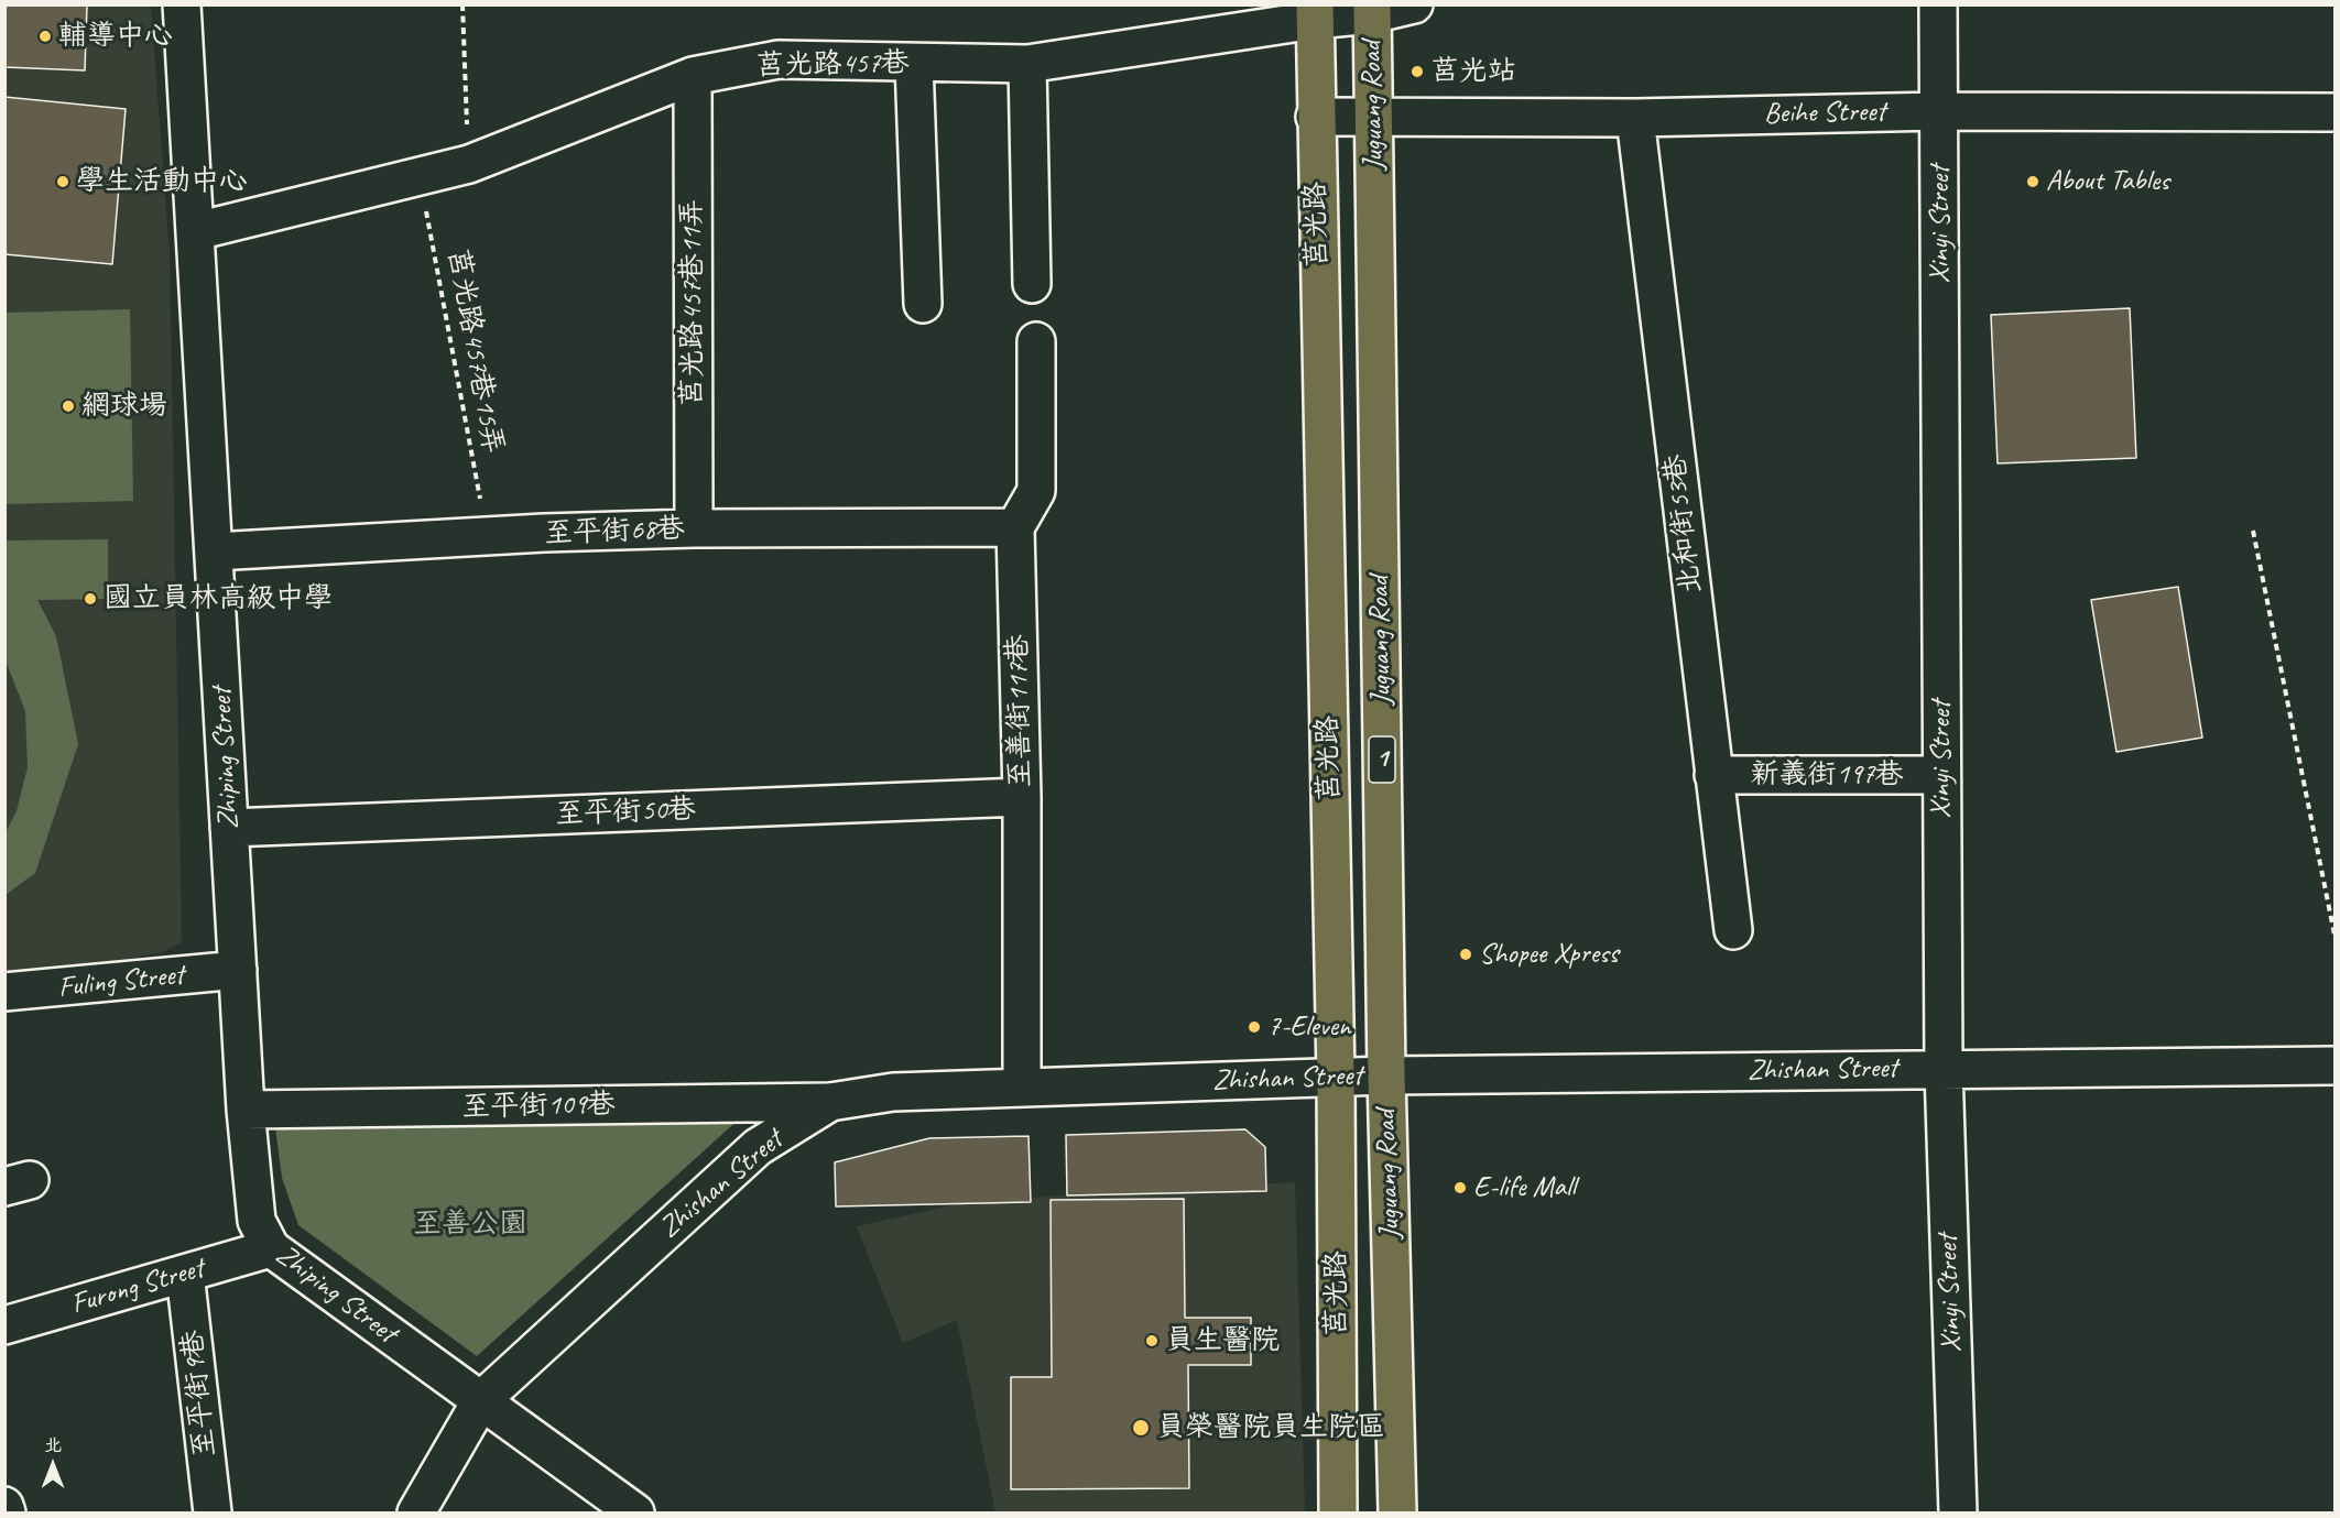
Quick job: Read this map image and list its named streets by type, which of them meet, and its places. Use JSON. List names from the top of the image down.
{
  "streets": {
    "main road": ["Juguang Road", "莒光路", "1"],
    "street": [
      "莒光路457巷",
      "Beihe Street",
      "Xinyi Street",
      "莒光路457巷11弄",
      "北和街53巷",
      "至平街68巷",
      "至善街117巷",
      "Zhiping Street",
      "新義街197巷",
      "至平街50巷",
      "Fuling Street",
      "Zhishan Street",
      "至平街109巷",
      "Furong Street",
      "至平街9巷"
    ],
    "path": ["莒光路457巷15弄"]
  },
  "crossings": [
    ["莒光路457巷", "Juguang Road"],
    ["莒光路457巷", "莒光路"],
    ["莒光路457巷", "莒光路457巷11弄"],
    ["莒光路457巷", "莒光路457巷15弄"],
    ["莒光路457巷", "Zhiping Street"],
    ["Juguang Road", "Beihe Street"],
    ["Juguang Road", "Zhishan Street"],
    ["Beihe Street", "莒光路"],
    ["Beihe Street", "Xinyi Street"],
    ["Beihe Street", "北和街53巷"],
    ["莒光路", "Zhishan Street"],
    ["Xinyi Street", "新義街197巷"],
    ["Xinyi Street", "Zhishan Street"],
    ["莒光路457巷11弄", "至平街68巷"],
    ["莒光路457巷15弄", "至平街68巷"],
    ["北和街53巷", "新義街197巷"],
    ["至平街68巷", "至善街117巷"],
    ["至平街68巷", "Zhiping Street"],
    ["至善街117巷", "至平街50巷"],
    ["至善街117巷", "Zhishan Street"],
    ["Zhiping Street", "至平街50巷"],
    ["Zhiping Street", "Fuling Street"],
    ["Zhiping Street", "Zhishan Street"],
    ["Zhiping Street", "至平街109巷"],
    ["Zhiping Street", "Furong Street"],
    ["Zhishan Street", "至平街109巷"],
    ["Furong Street", "至平街9巷"]
  ],
  "parks": ["至善公園"],
  "places": [
    "輔導中心",
    "莒光站",
    "學生活動中心",
    "About Tables",
    "網球場",
    "國立員林高級中學",
    "Shopee Xpress",
    "7-Eleven",
    "E-life Mall",
    "員生醫院",
    "員榮醫院員生院區"
  ],
  "north": "top"
}
